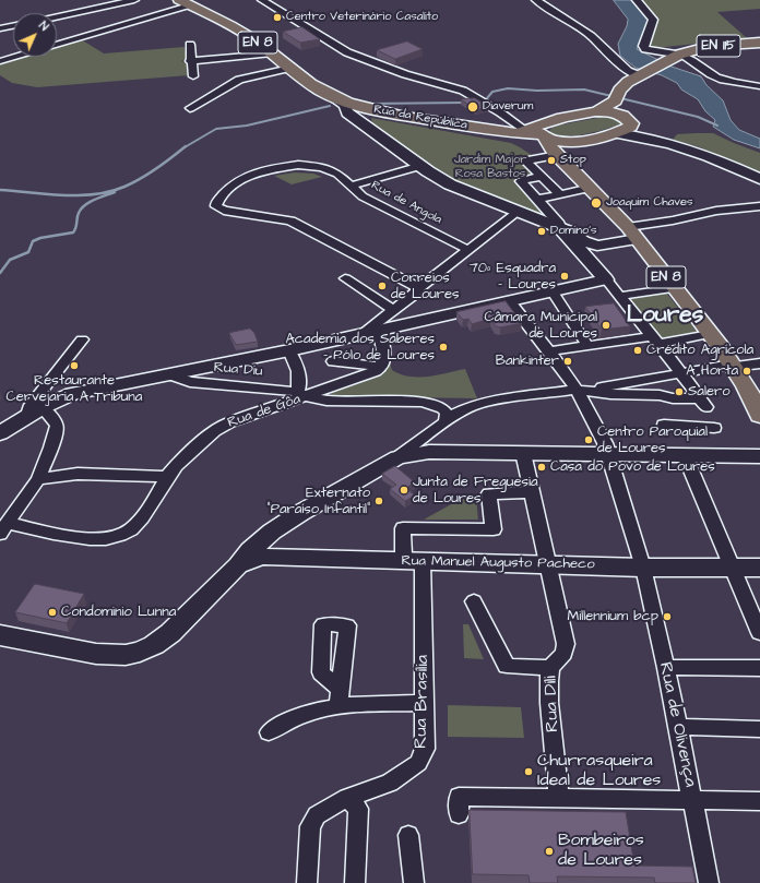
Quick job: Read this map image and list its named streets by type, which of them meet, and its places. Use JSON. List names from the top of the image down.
{
  "streets": {
    "main road": ["EN 8", "EN 115", "Rua da República"],
    "street": [
      "Rua de Angola",
      "Rua Diu",
      "Rua de Gôa",
      "Rua Manuel Augusto Pacheco",
      "Rua Brasília",
      "Rua Díli",
      "Rua de Olivença"
    ]
  },
  "crossings": [
    ["EN 8", "Rua da República"],
    ["Rua Diu", "Rua de Gôa"],
    ["Rua Manuel Augusto Pacheco", "Rua Brasília"],
    ["Rua Manuel Augusto Pacheco", "Rua Díli"],
    ["Rua Manuel Augusto Pacheco", "Rua de Olivença"],
    ["Rua Brasília", "Rua Díli"]
  ],
  "districts": ["Loures"],
  "parks": ["Jardim Major Rosa Bastos"],
  "places": [
    "Centro Veterinário Casalito",
    "Diaverum",
    "Stop",
    "Joaquim Chaves",
    "Domino's",
    "70ª Esquadra - Loures",
    "Correios de Loures",
    "Câmara Municipal de Loures",
    "Academia dos Saberes - Pólo de Loures",
    "Crédito Agrícola",
    "Bankinter",
    "Restaurante Cervejaria A Tribuna",
    "A Horta",
    "Salero",
    "Centro Paroquial de Loures",
    "Casa do Povo de Loures",
    "Junta de Freguesia de Loures",
    "Externato \"Paraíso Infantil\"",
    "Condominio Lunna",
    "Millennium bcp",
    "Churrasqueira Ideal de Loures",
    "Bombeiros de Loures"
  ],
  "north": "top right"
}
